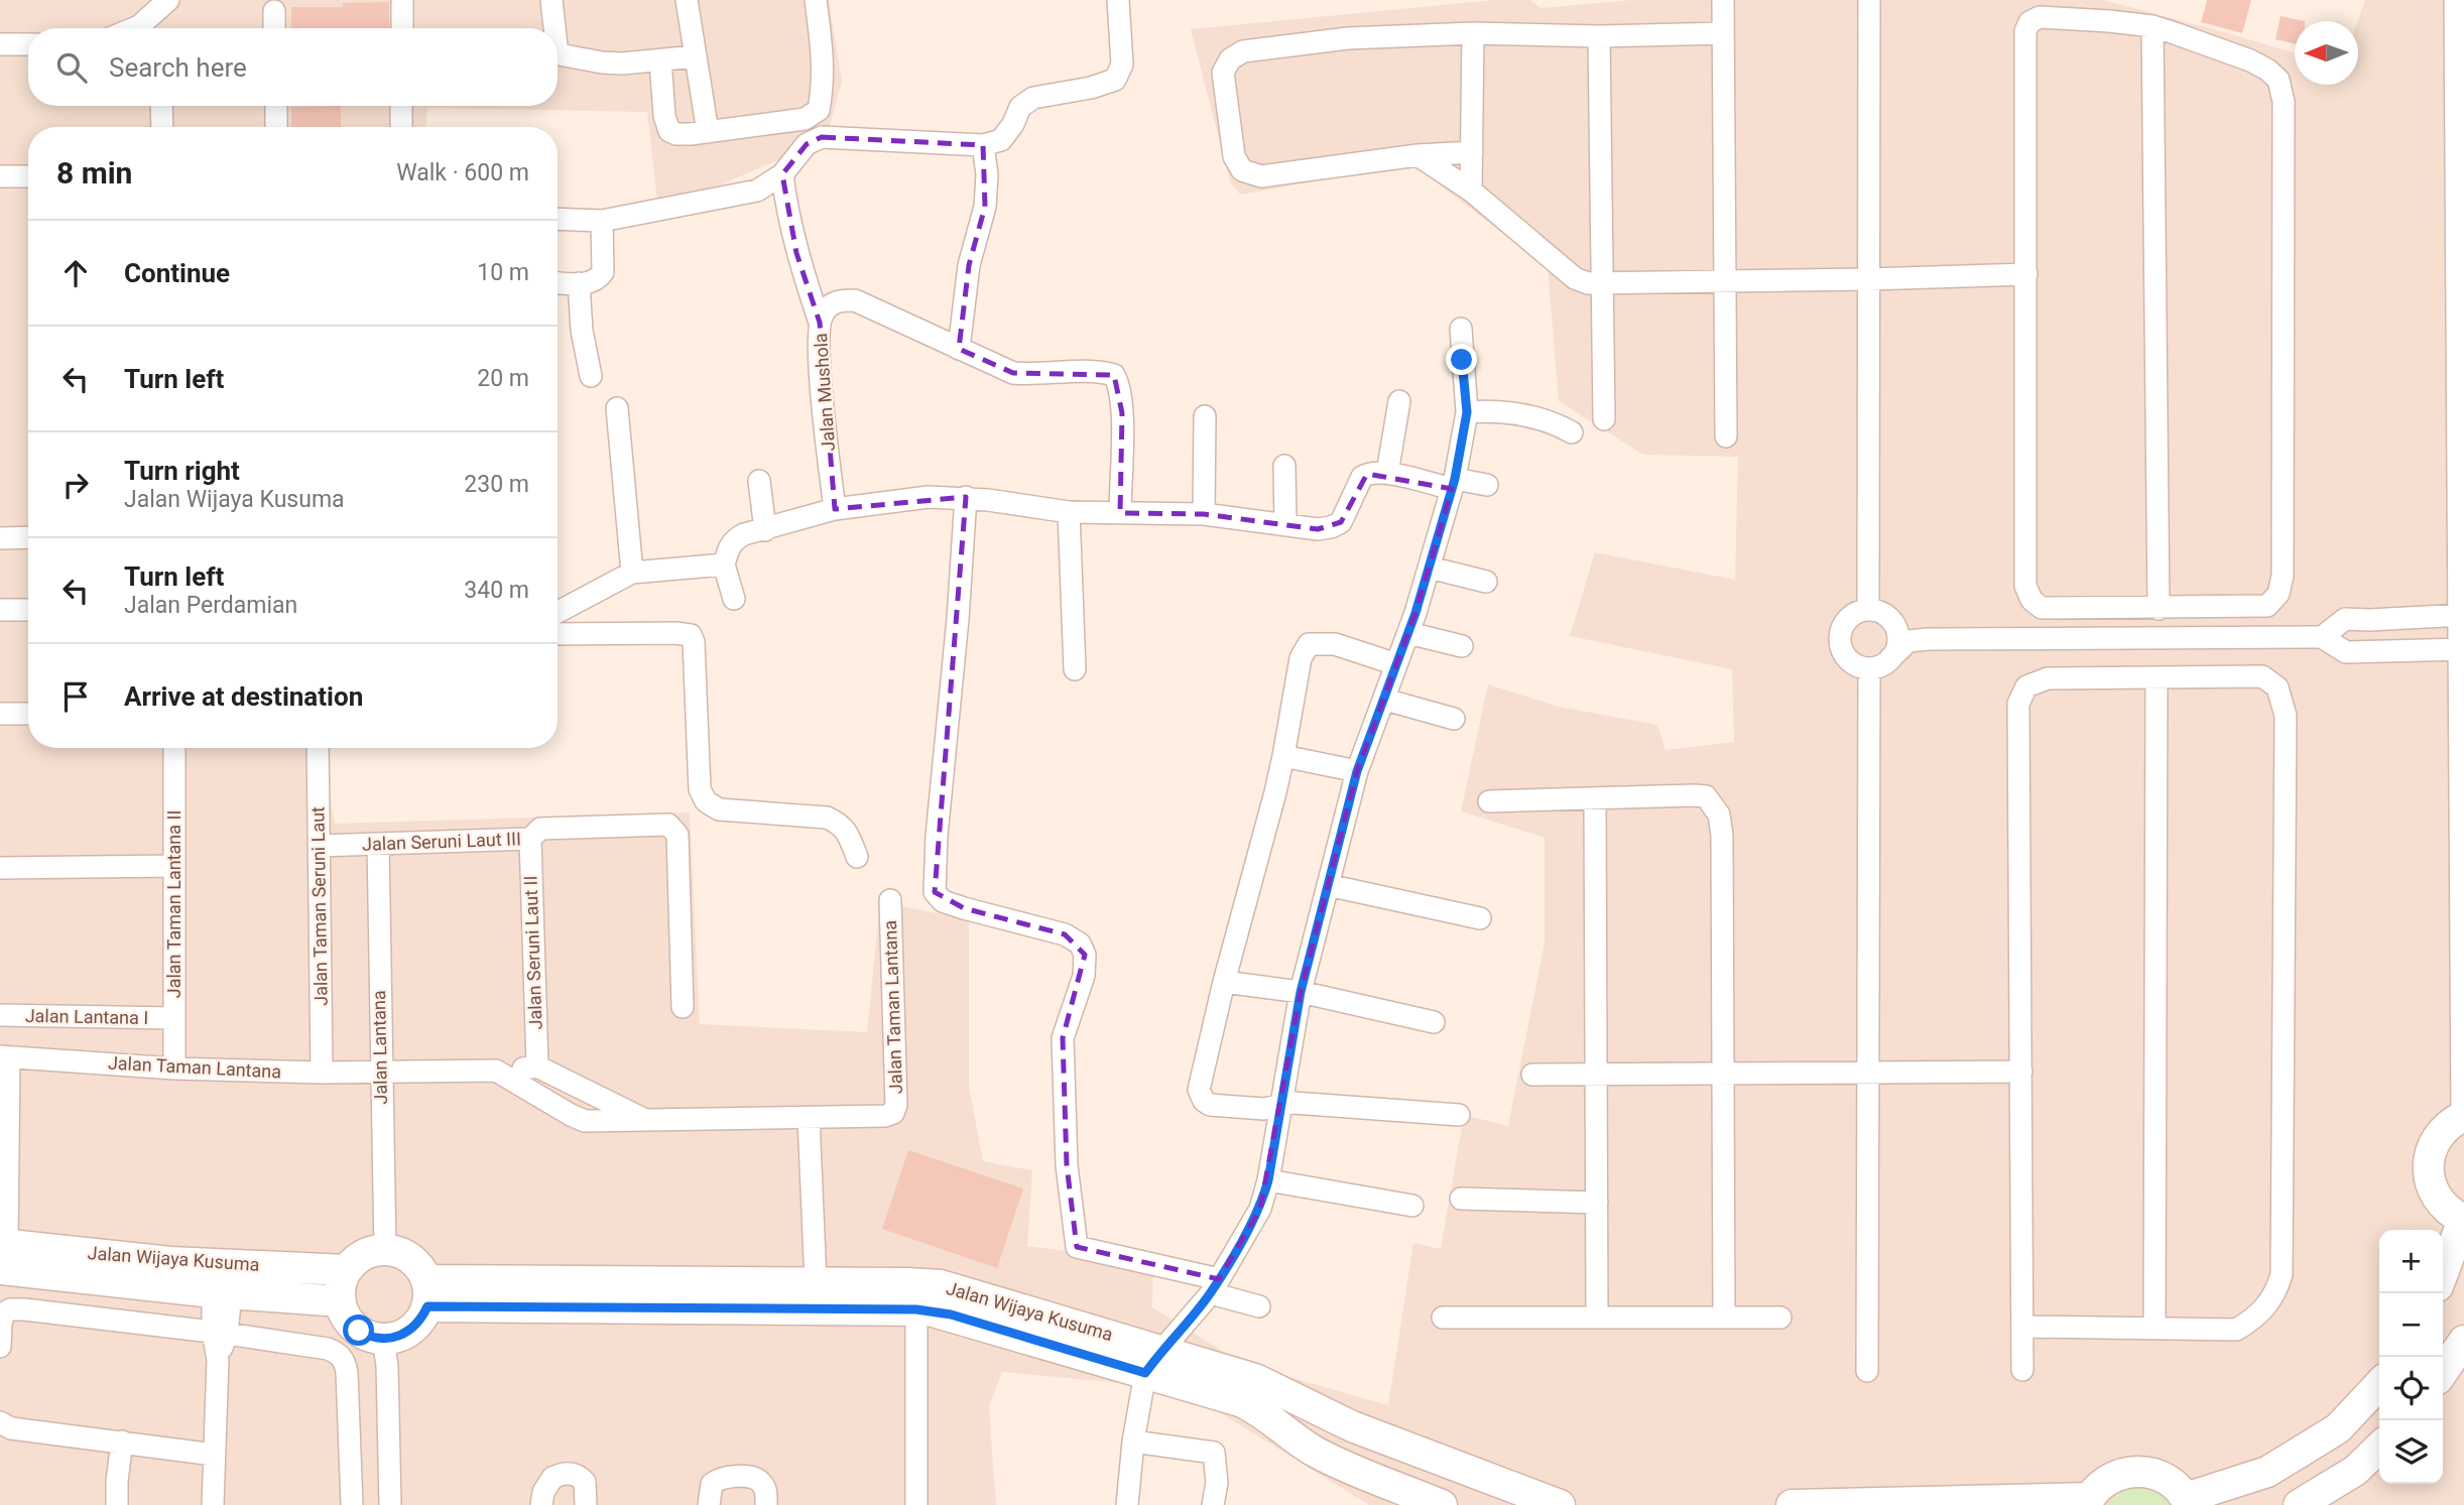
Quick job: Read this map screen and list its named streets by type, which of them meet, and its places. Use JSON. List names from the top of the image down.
{
  "streets": {
    "street": [
      "Jalan Mushola",
      "Jalan Seruni Laut III",
      "Jalan Taman Lantana II",
      "Jalan Taman Seruni Laut",
      "Jalan Seruni Laut II",
      "Jalan Taman Lantana",
      "Jalan Lantana I",
      "Jalan Lantana",
      "Jalan Wijaya Kusuma"
    ]
  },
  "crossings": [
    ["Jalan Seruni Laut III", "Jalan Taman Seruni Laut"],
    ["Jalan Seruni Laut III", "Jalan Seruni Laut II"],
    ["Jalan Seruni Laut III", "Jalan Lantana"],
    ["Jalan Taman Lantana II", "Jalan Taman Lantana"],
    ["Jalan Taman Lantana II", "Jalan Lantana I"],
    ["Jalan Taman Seruni Laut", "Jalan Taman Lantana"],
    ["Jalan Seruni Laut II", "Jalan Taman Lantana"],
    ["Jalan Taman Lantana", "Jalan Lantana"],
    ["Jalan Taman Lantana", "Jalan Wijaya Kusuma"],
    ["Jalan Lantana", "Jalan Wijaya Kusuma"]
  ],
  "north": "left",
  "page": {
    "search": "Search here",
    "heading": ["8 min", "Walk · 600 m"],
    "list": [
      ["Continue", "10 m"],
      ["Turn left", "20 m"],
      ["Turn right", "Jalan Wijaya Kusuma", "230 m"],
      ["Turn left", "Jalan Perdamian", "340 m"],
      "Arrive at destination"
    ],
    "map_buttons": ["+", "−"]
  }
}
